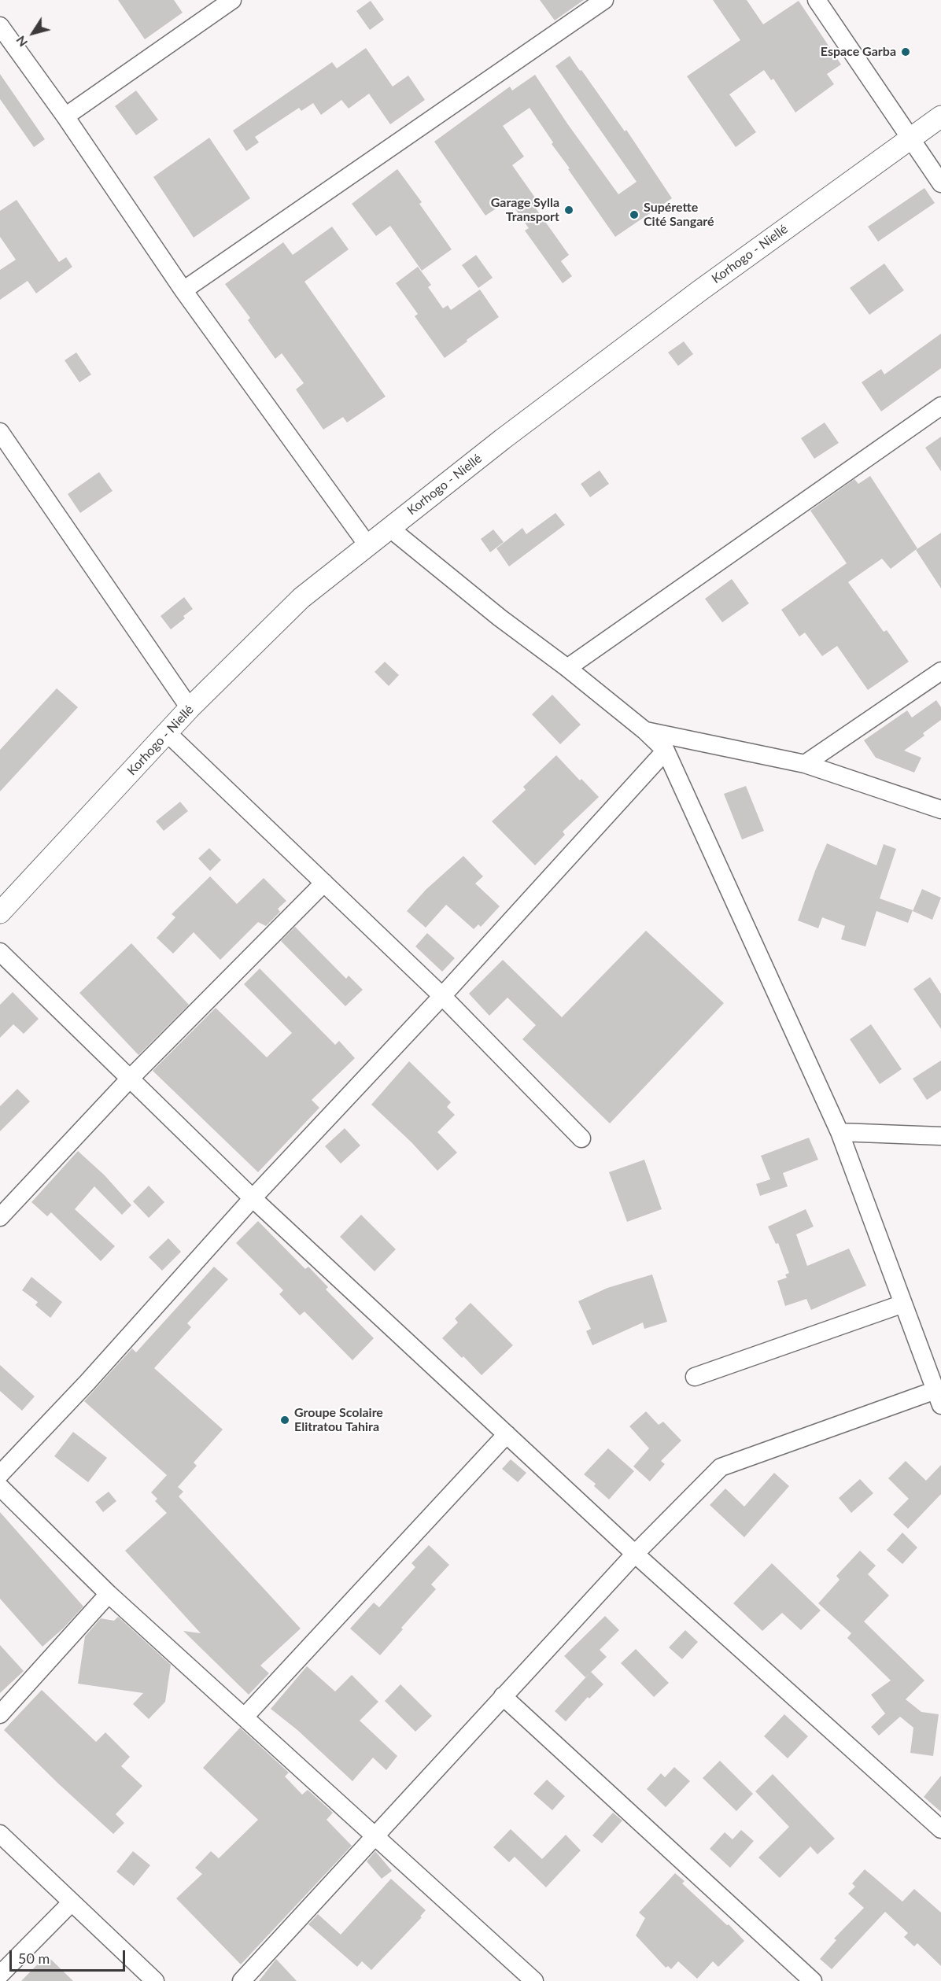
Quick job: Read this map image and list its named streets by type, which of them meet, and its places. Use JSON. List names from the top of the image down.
{
  "streets": {
    "main road": ["Korhogo - Niellé"]
  },
  "places": [
    "Espace Garba",
    "Garage Sylla Transport",
    "Supérette Cité Sangaré",
    "Groupe Scolaire Elitratou Tahira"
  ],
  "scale_bar": "50 m",
  "north": "bottom left"
}
